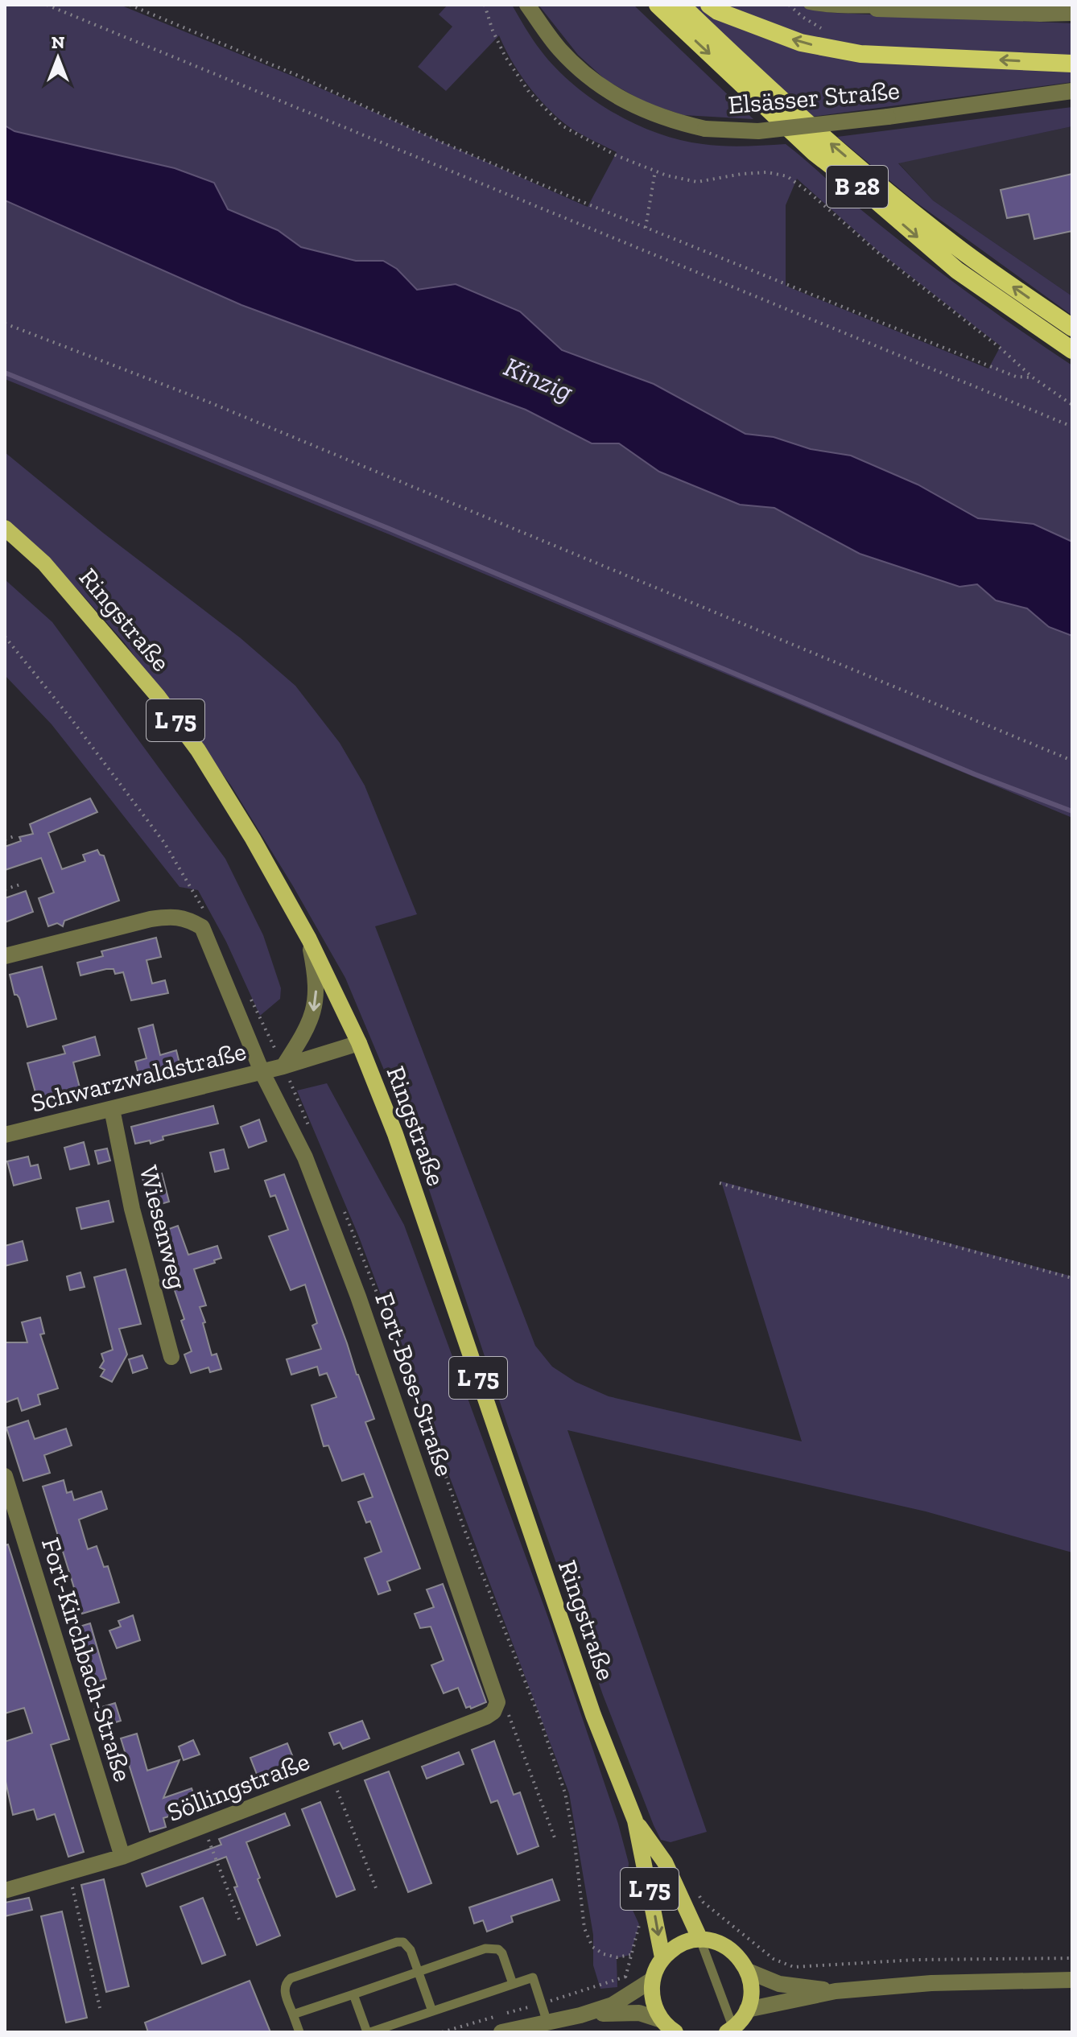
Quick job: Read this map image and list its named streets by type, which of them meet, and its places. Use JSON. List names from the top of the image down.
{
  "streets": {
    "highway": ["B 28"],
    "main road": ["Ringstraße", "L 75"],
    "street": [
      "Elsässer Straße",
      "Schwarzwaldstraße",
      "Wiesenweg",
      "Fort-Bose-Straße",
      "Fort-Kirchbach-Straße",
      "Söllingstraße"
    ]
  },
  "crossings": [
    ["Ringstraße", "Schwarzwaldstraße"],
    ["Schwarzwaldstraße", "Wiesenweg"],
    ["Schwarzwaldstraße", "Fort-Bose-Straße"],
    ["Fort-Bose-Straße", "Söllingstraße"],
    ["Fort-Kirchbach-Straße", "Söllingstraße"]
  ],
  "water": ["Kinzig"],
  "north": "top"
}
